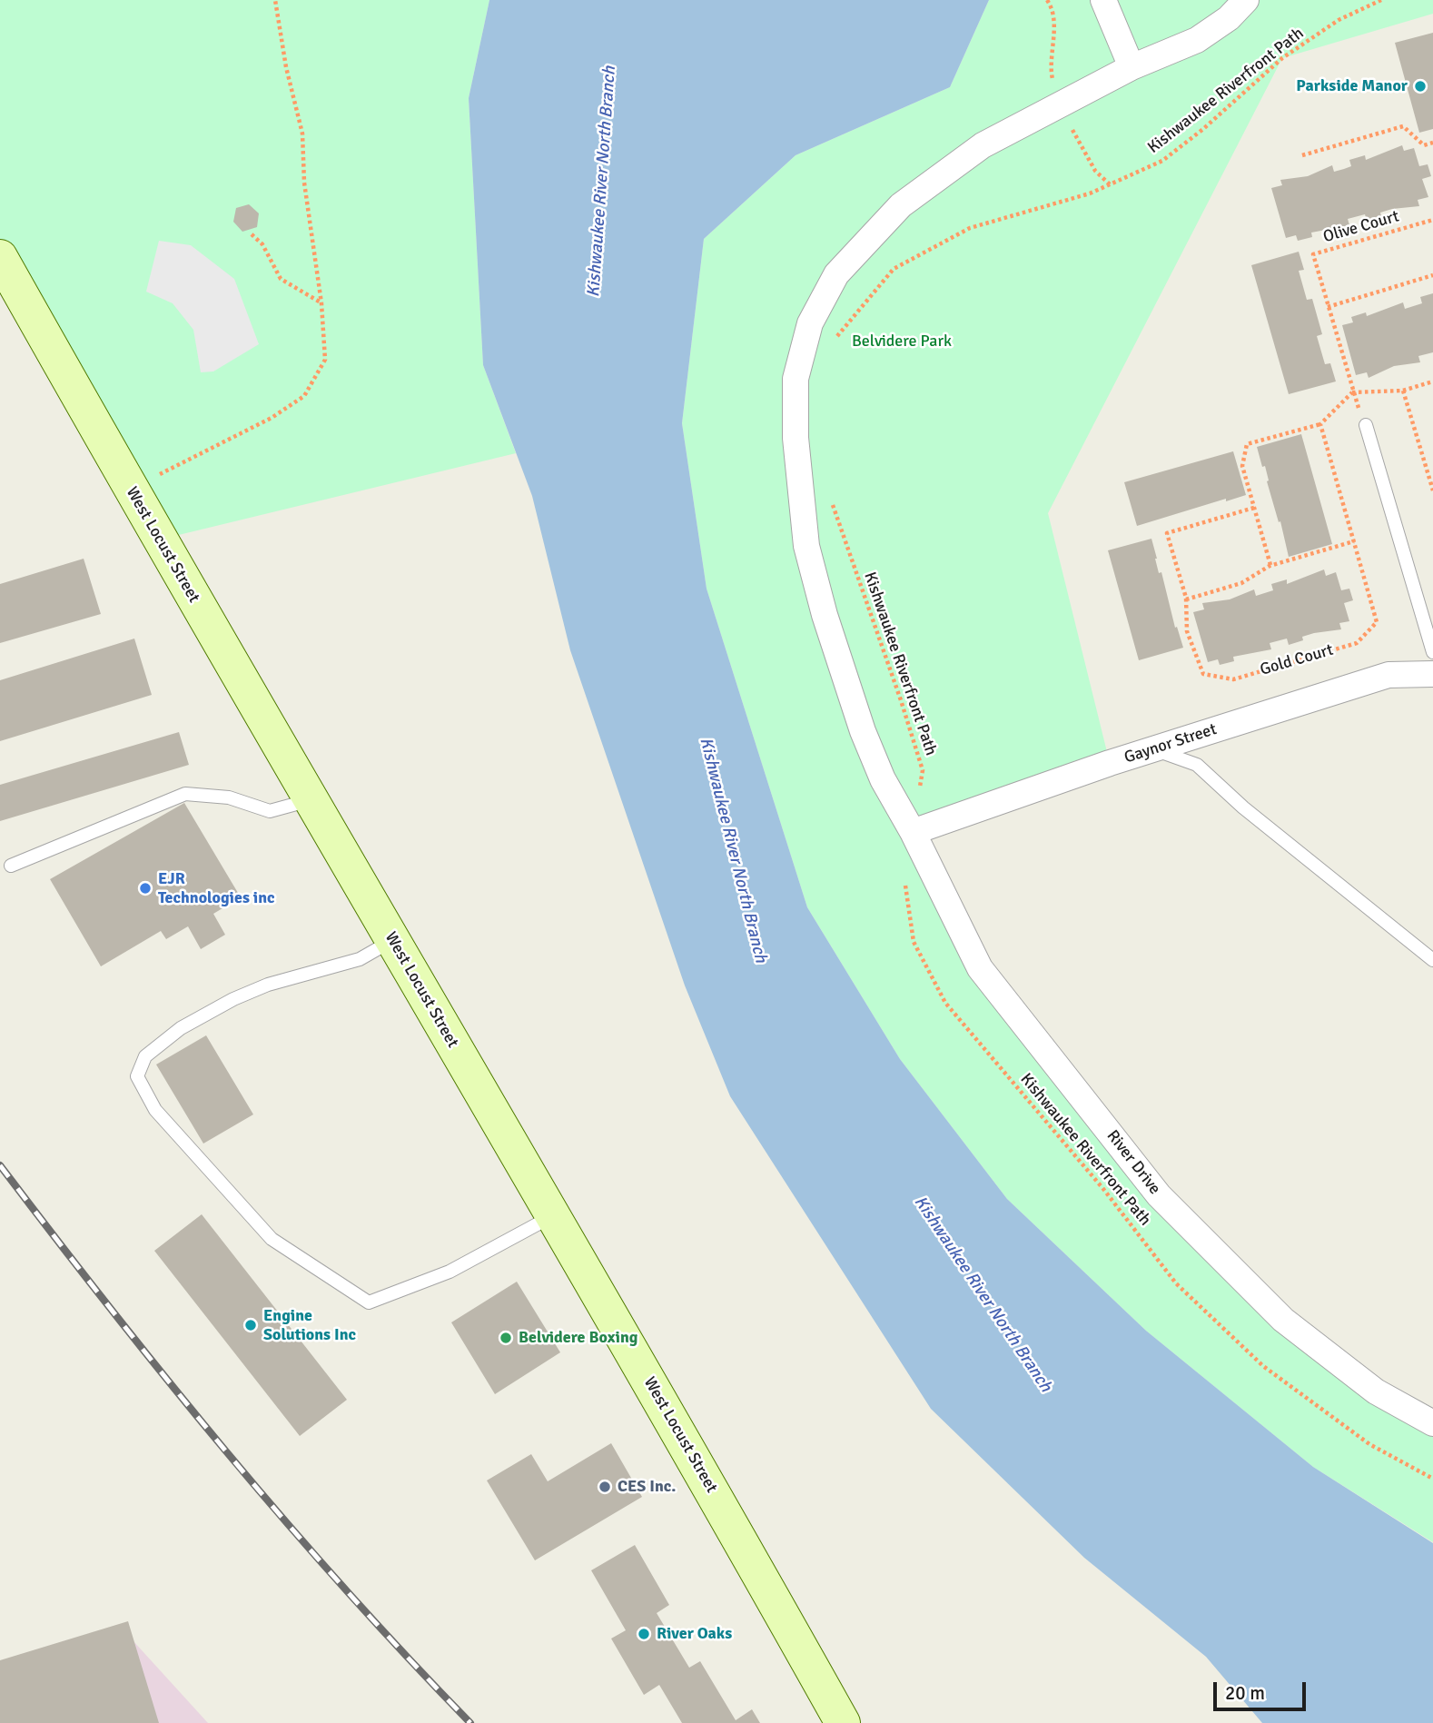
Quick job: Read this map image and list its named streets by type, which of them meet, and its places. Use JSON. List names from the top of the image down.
{
  "streets": {
    "street": ["West Locust Street", "Gaynor Street", "River Drive"],
    "path": ["Kishwaukee Riverfront Path", "Olive Court", "Gold Court"]
  },
  "crossings": [
    ["Kishwaukee Riverfront Path", "Gaynor Street"],
    ["Kishwaukee Riverfront Path", "River Drive"],
    ["Gaynor Street", "River Drive"]
  ],
  "water": ["Kishwaukee River North Branch"],
  "parks": ["Belvidere Park"],
  "places": [
    "Parkside Manor",
    "EJR Technologies inc",
    "Engine Solutions Inc",
    "Belvidere Boxing",
    "CES Inc.",
    "River Oaks"
  ],
  "scale_bar": "20 m"
}
